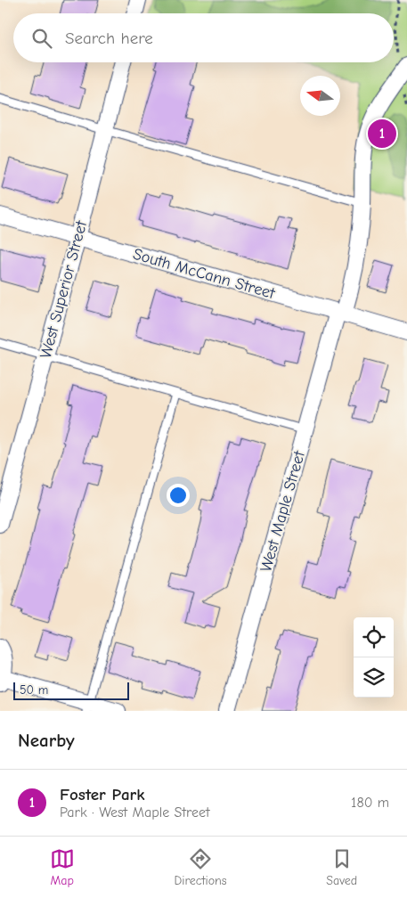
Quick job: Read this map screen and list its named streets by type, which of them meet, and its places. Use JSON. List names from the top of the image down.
{
  "streets": {
    "street": ["South McCann Street", "West Superior Street", "West Maple Street"]
  },
  "crossings": [
    ["South McCann Street", "West Superior Street"],
    ["South McCann Street", "West Maple Street"]
  ],
  "scale_bar": "50 m",
  "north": "left",
  "page": {
    "search": "Search here",
    "pins": "1",
    "scale": "50 m",
    "heading": "Nearby",
    "list": [
      {
        "mark": "1",
        "name": "Foster Park",
        "note": "Park · West Maple Street",
        "value": "180 m"
      }
    ],
    "nav": ["Map", "Directions", "Saved"]
  }
}
